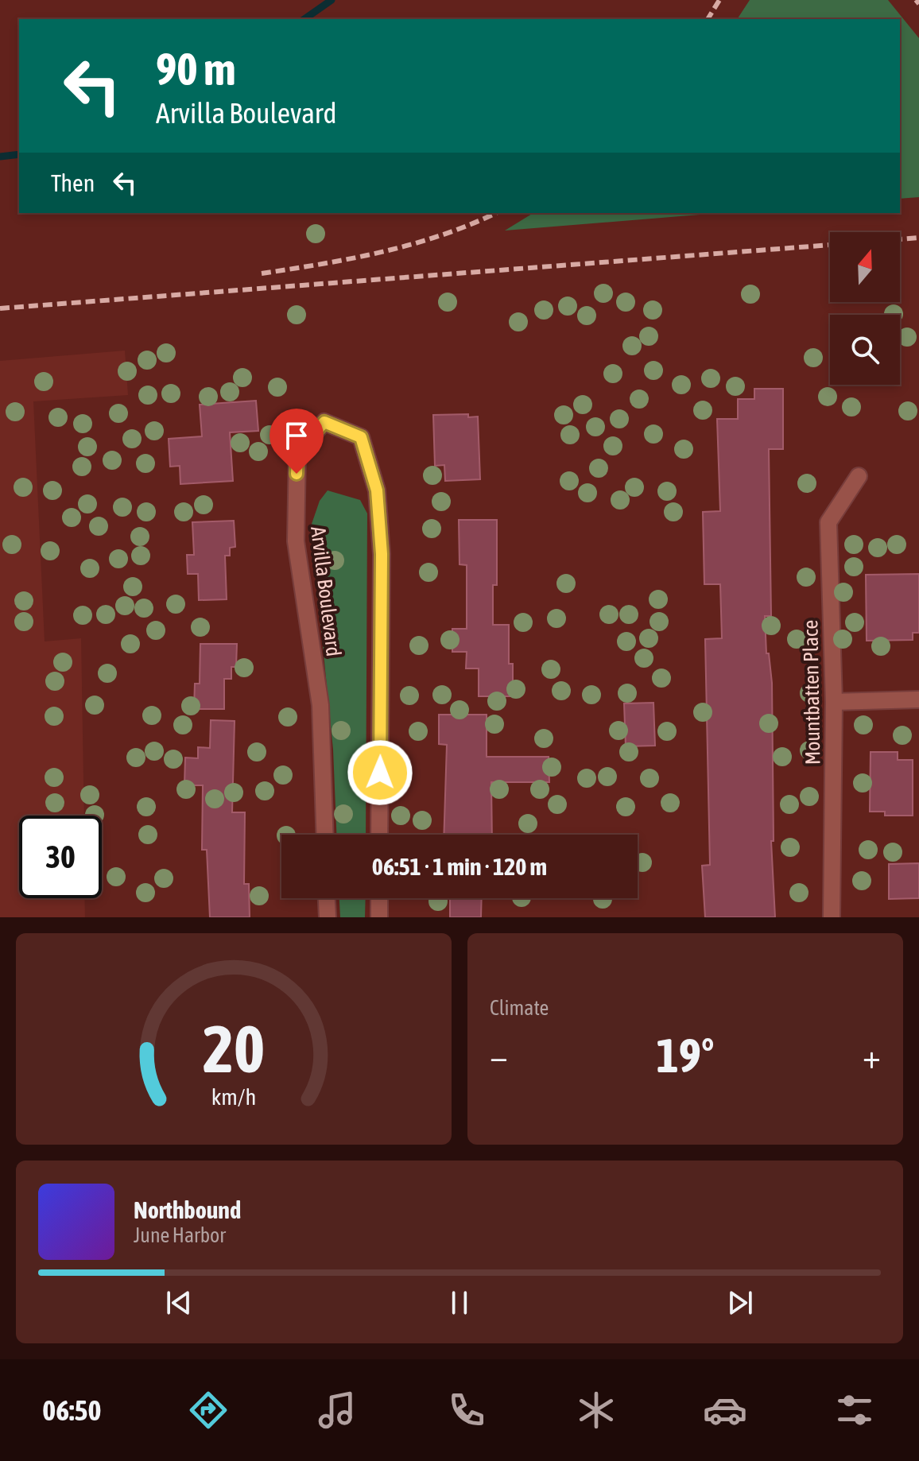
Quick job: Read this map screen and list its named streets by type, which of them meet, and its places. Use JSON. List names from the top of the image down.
{
  "streets": {
    "street": ["Arvilla Boulevard", "Mountbatten Place"]
  },
  "north": "top",
  "page": {
    "turn": ["90 m", "Arvilla Boulevard"],
    "then": "Then",
    "limit": "30",
    "trip": "06:51 · 1 min · 120 m",
    "tile": "Climate",
    "heat": ["−", "19°", "+"],
    "song": ["Northbound", "June Harbor"],
    "tabs": "06:50",
    "gauge": ["20", "km/h"]
  }
}
